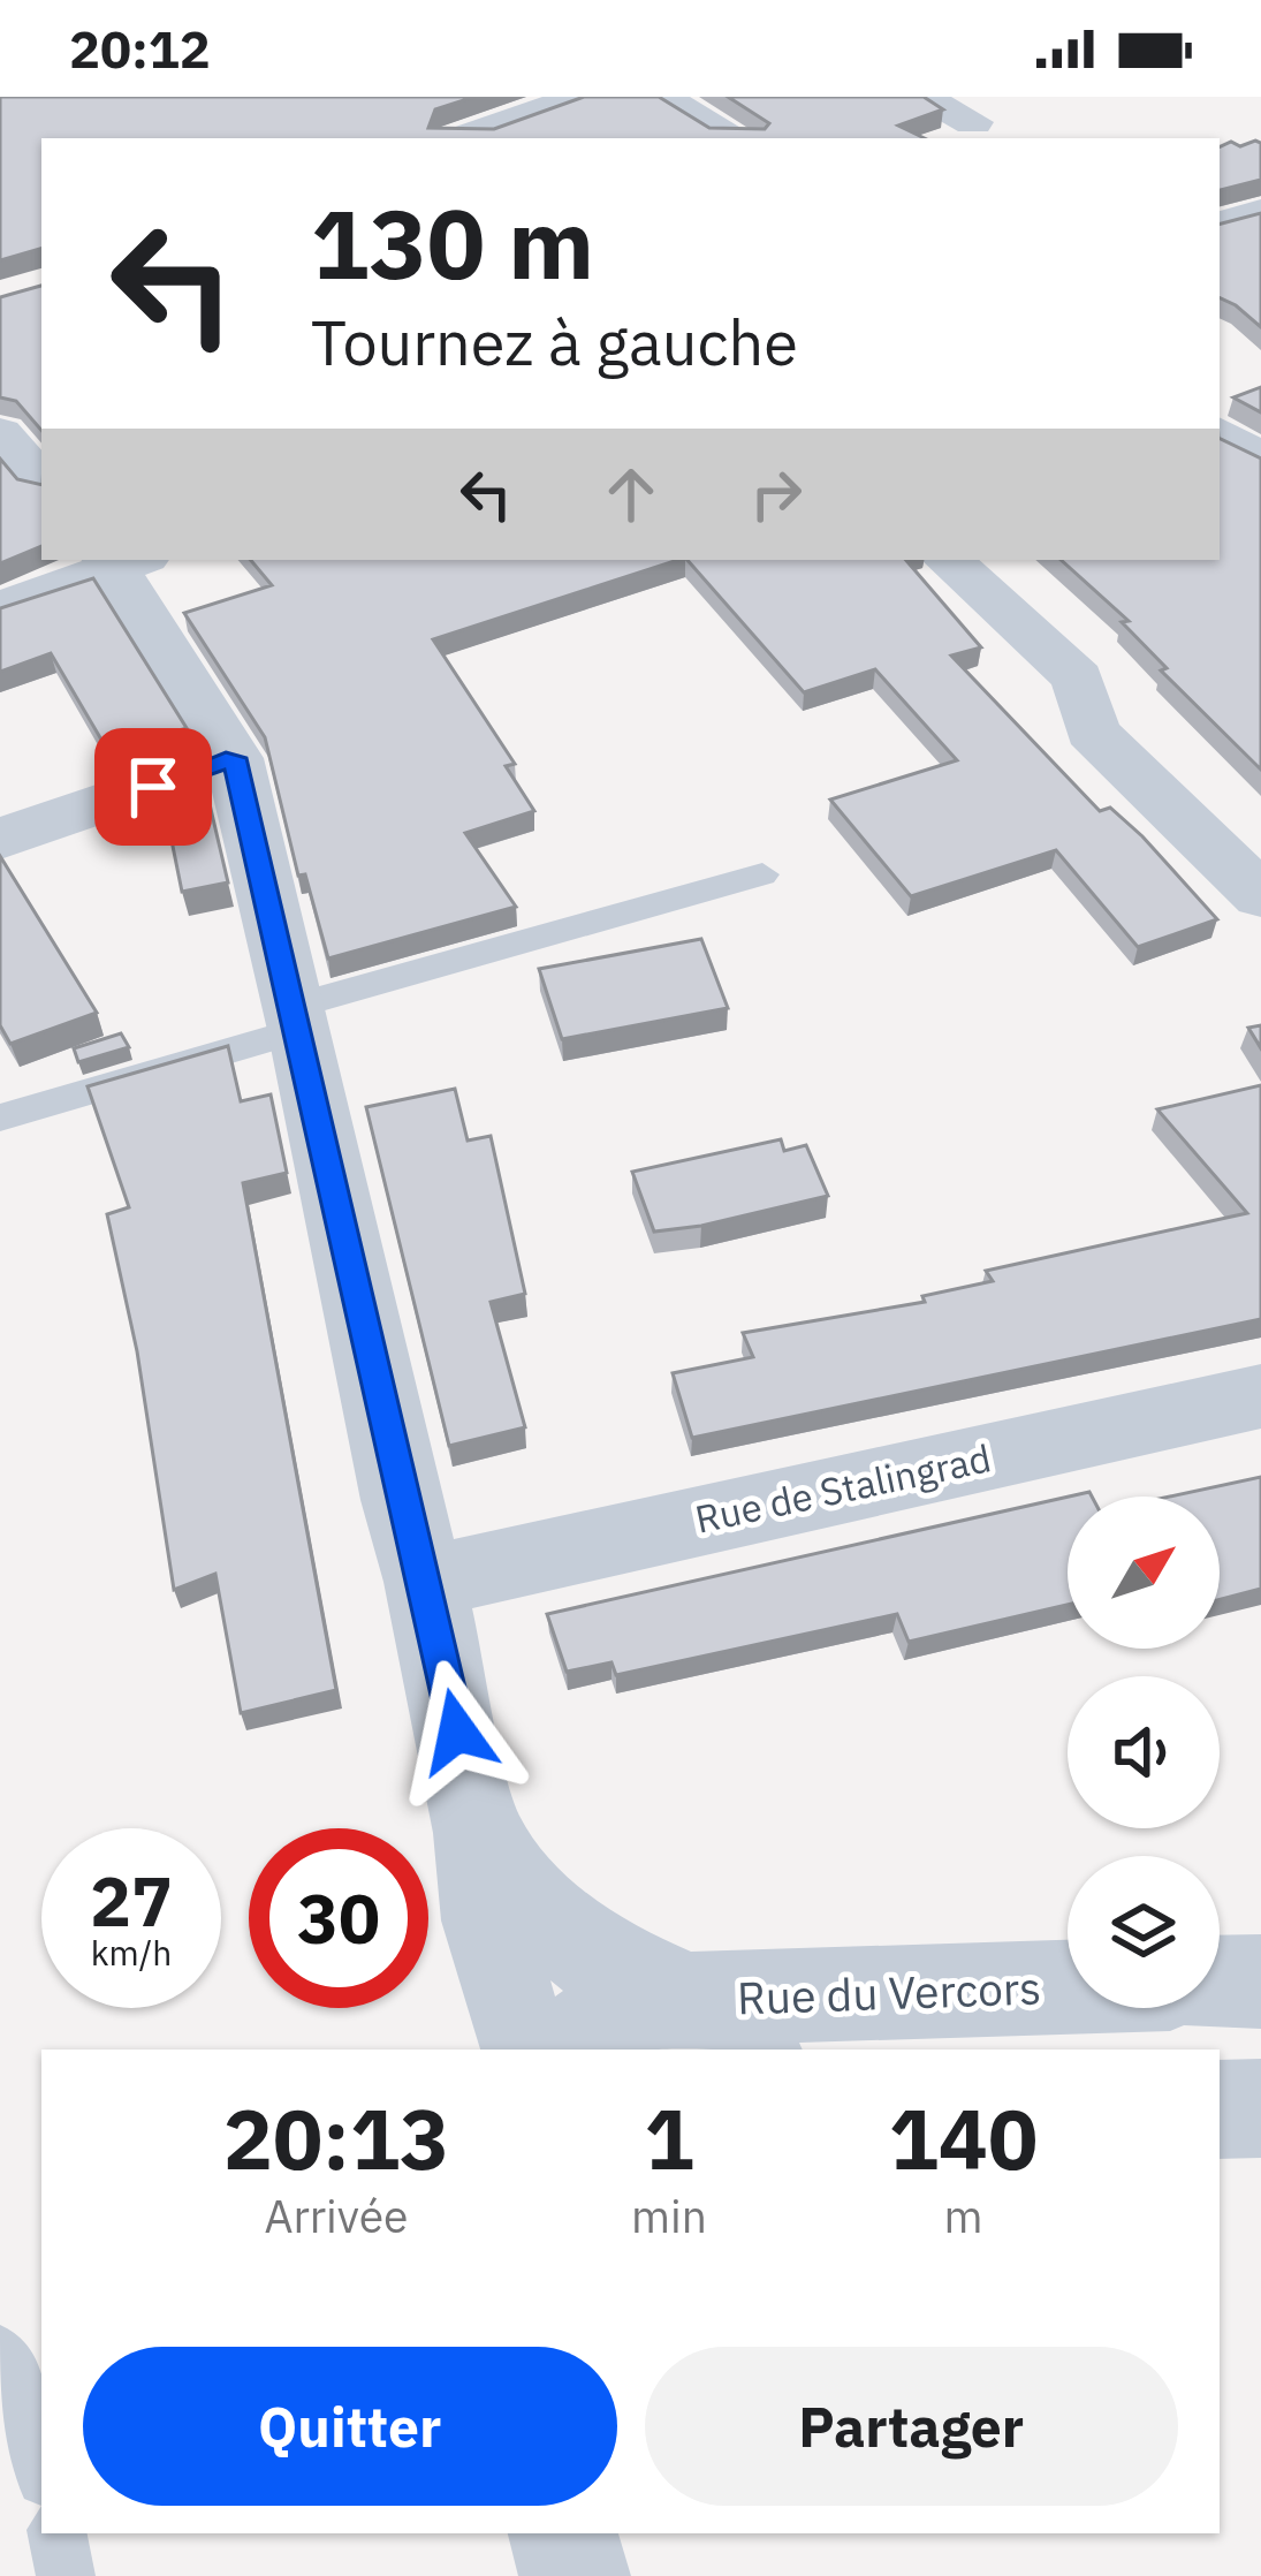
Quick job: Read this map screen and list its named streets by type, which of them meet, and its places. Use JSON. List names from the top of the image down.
{
  "streets": {
    "street": ["Rue de Stalingrad", "Rue du Vercors"]
  },
  "north": "top right",
  "page": {
    "status": "20:12",
    "turn": ["130 m", "Tournez à gauche"],
    "speed": "27 km/h",
    "limit": "30",
    "eta": [
      "20:13",
      "Arrivée",
      "1",
      "min",
      "140",
      "m"
    ],
    "buttons": ["Quitter", "Partager"]
  }
}
